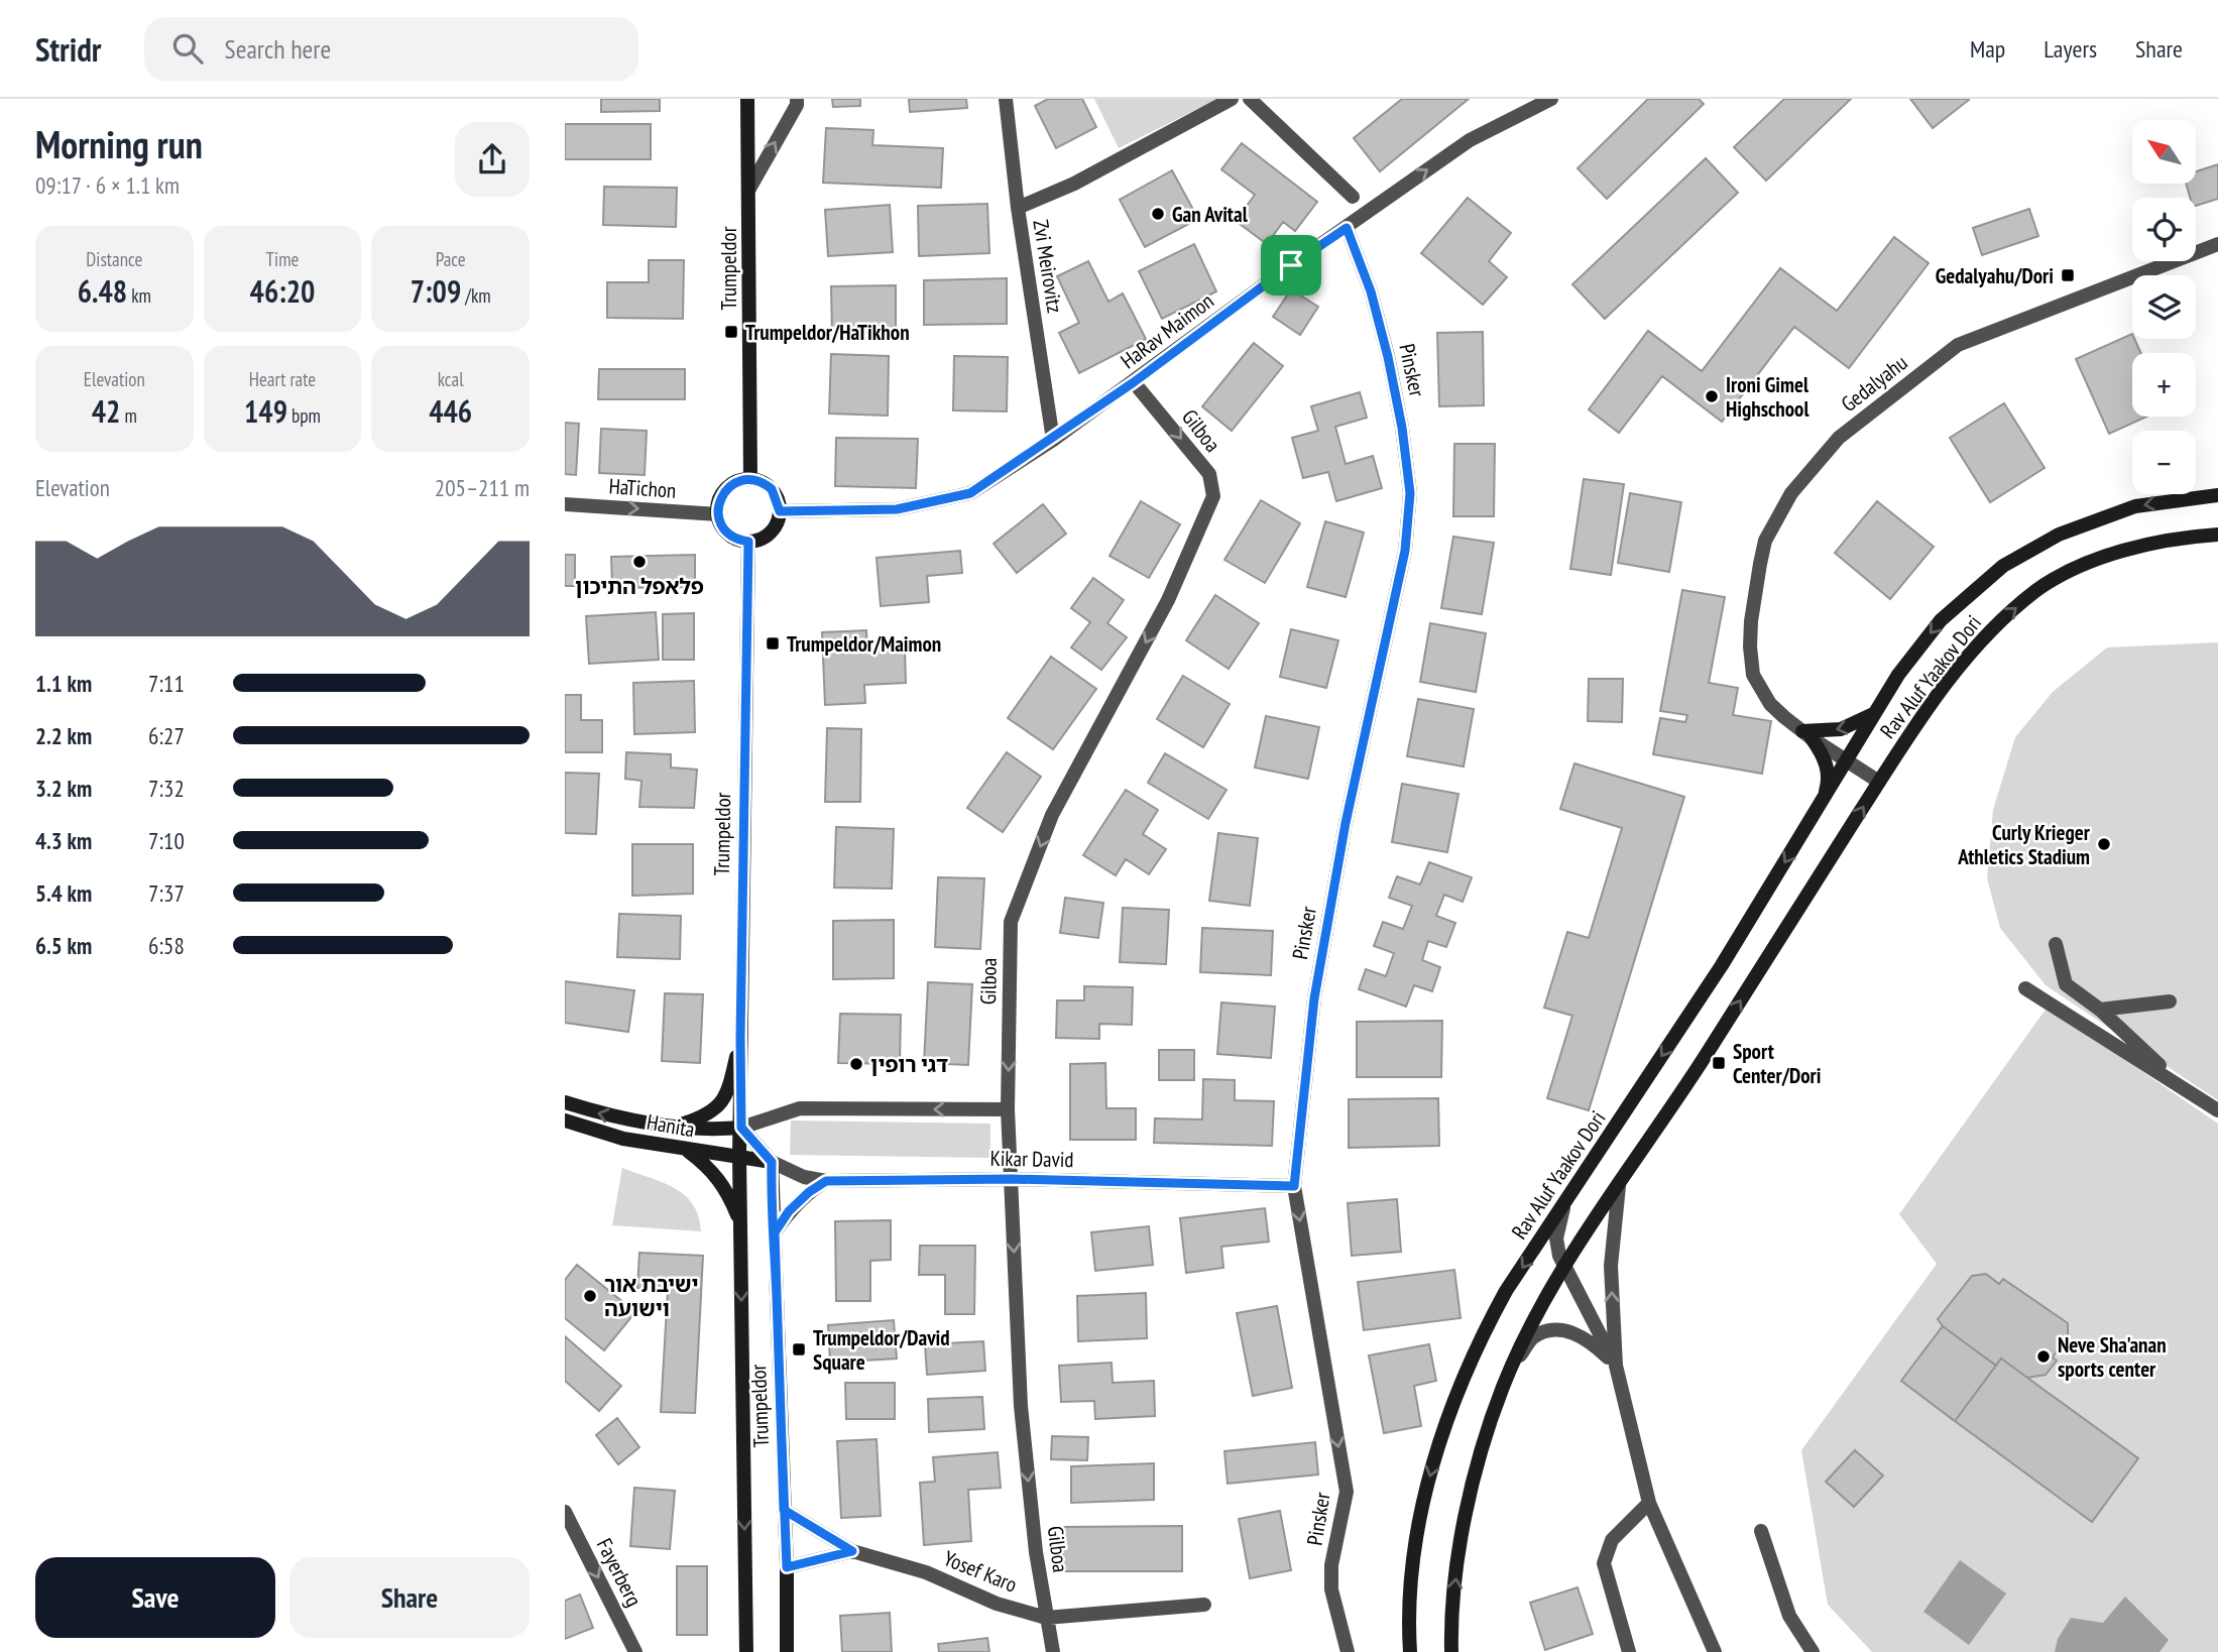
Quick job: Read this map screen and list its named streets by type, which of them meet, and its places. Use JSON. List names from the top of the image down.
{
  "streets": {
    "main road": ["Trumpeldor", "Rav Aluf Yaakov Dori", "Hanita"],
    "street": [
      "Zvi Meirovitz",
      "HaRav Maimon",
      "Pinsker",
      "Gedalyahu",
      "Gilboa",
      "HaTichon",
      "Kikar David",
      "Yosef Karo",
      "Fayerberg"
    ]
  },
  "crossings": [
    ["Zvi Meirovitz", "HaRav Maimon"],
    ["Trumpeldor", "HaRav Maimon"],
    ["Trumpeldor", "HaTichon"],
    ["Trumpeldor", "Hanita"],
    ["Trumpeldor", "Kikar David"],
    ["Trumpeldor", "Yosef Karo"],
    ["HaRav Maimon", "Pinsker"],
    ["HaRav Maimon", "Gilboa"],
    ["HaRav Maimon", "HaTichon"],
    ["Pinsker", "Kikar David"],
    ["Gedalyahu", "Rav Aluf Yaakov Dori"],
    ["Gilboa", "Kikar David"],
    ["Gilboa", "Yosef Karo"],
    ["Hanita", "Kikar David"]
  ],
  "one_way": ["Gilboa", "HaTichon", "Fayerberg"],
  "places": {
    "other": [
      "Gan Avital",
      "Ironi Gimel Highschool",
      "פלאפל התיכון",
      "Curly Krieger Athletics Stadium",
      "דגי רופין",
      "ישיבת אור וישועה",
      "Neve Sha'anan sports center"
    ],
    "transit": [
      "Gedalyahu/Dori",
      "Trumpeldor/HaTikhon",
      "Trumpeldor/Maimon",
      "Sport Center/Dori",
      "Trumpeldor/David Square"
    ]
  },
  "north": "top left",
  "page": {
    "header": "Stridr",
    "search": "Search here",
    "nav": ["Map", "Layers", "Share"],
    "heading": ["Morning run", "09:17 · 6 × 1.1 km"],
    "map_buttons": ["+", "−"],
    "stats": [
      ["Distance", "6.48 km"],
      ["Time", "46:20"],
      ["Pace", "7:09 /km"],
      ["Elevation", "42 m"],
      ["Heart rate", "149 bpm"],
      ["kcal", "446"]
    ],
    "chart": ["Elevation", "205–211 m"],
    "list": [
      {
        "name": "1.1 km",
        "note": "7:11"
      },
      {
        "name": "2.2 km",
        "note": "6:27"
      },
      {
        "name": "3.2 km",
        "note": "7:32"
      },
      {
        "name": "4.3 km",
        "note": "7:10"
      },
      {
        "name": "5.4 km",
        "note": "7:37"
      },
      {
        "name": "6.5 km",
        "note": "6:58"
      }
    ],
    "buttons": ["Save", "Share"]
  }
}
